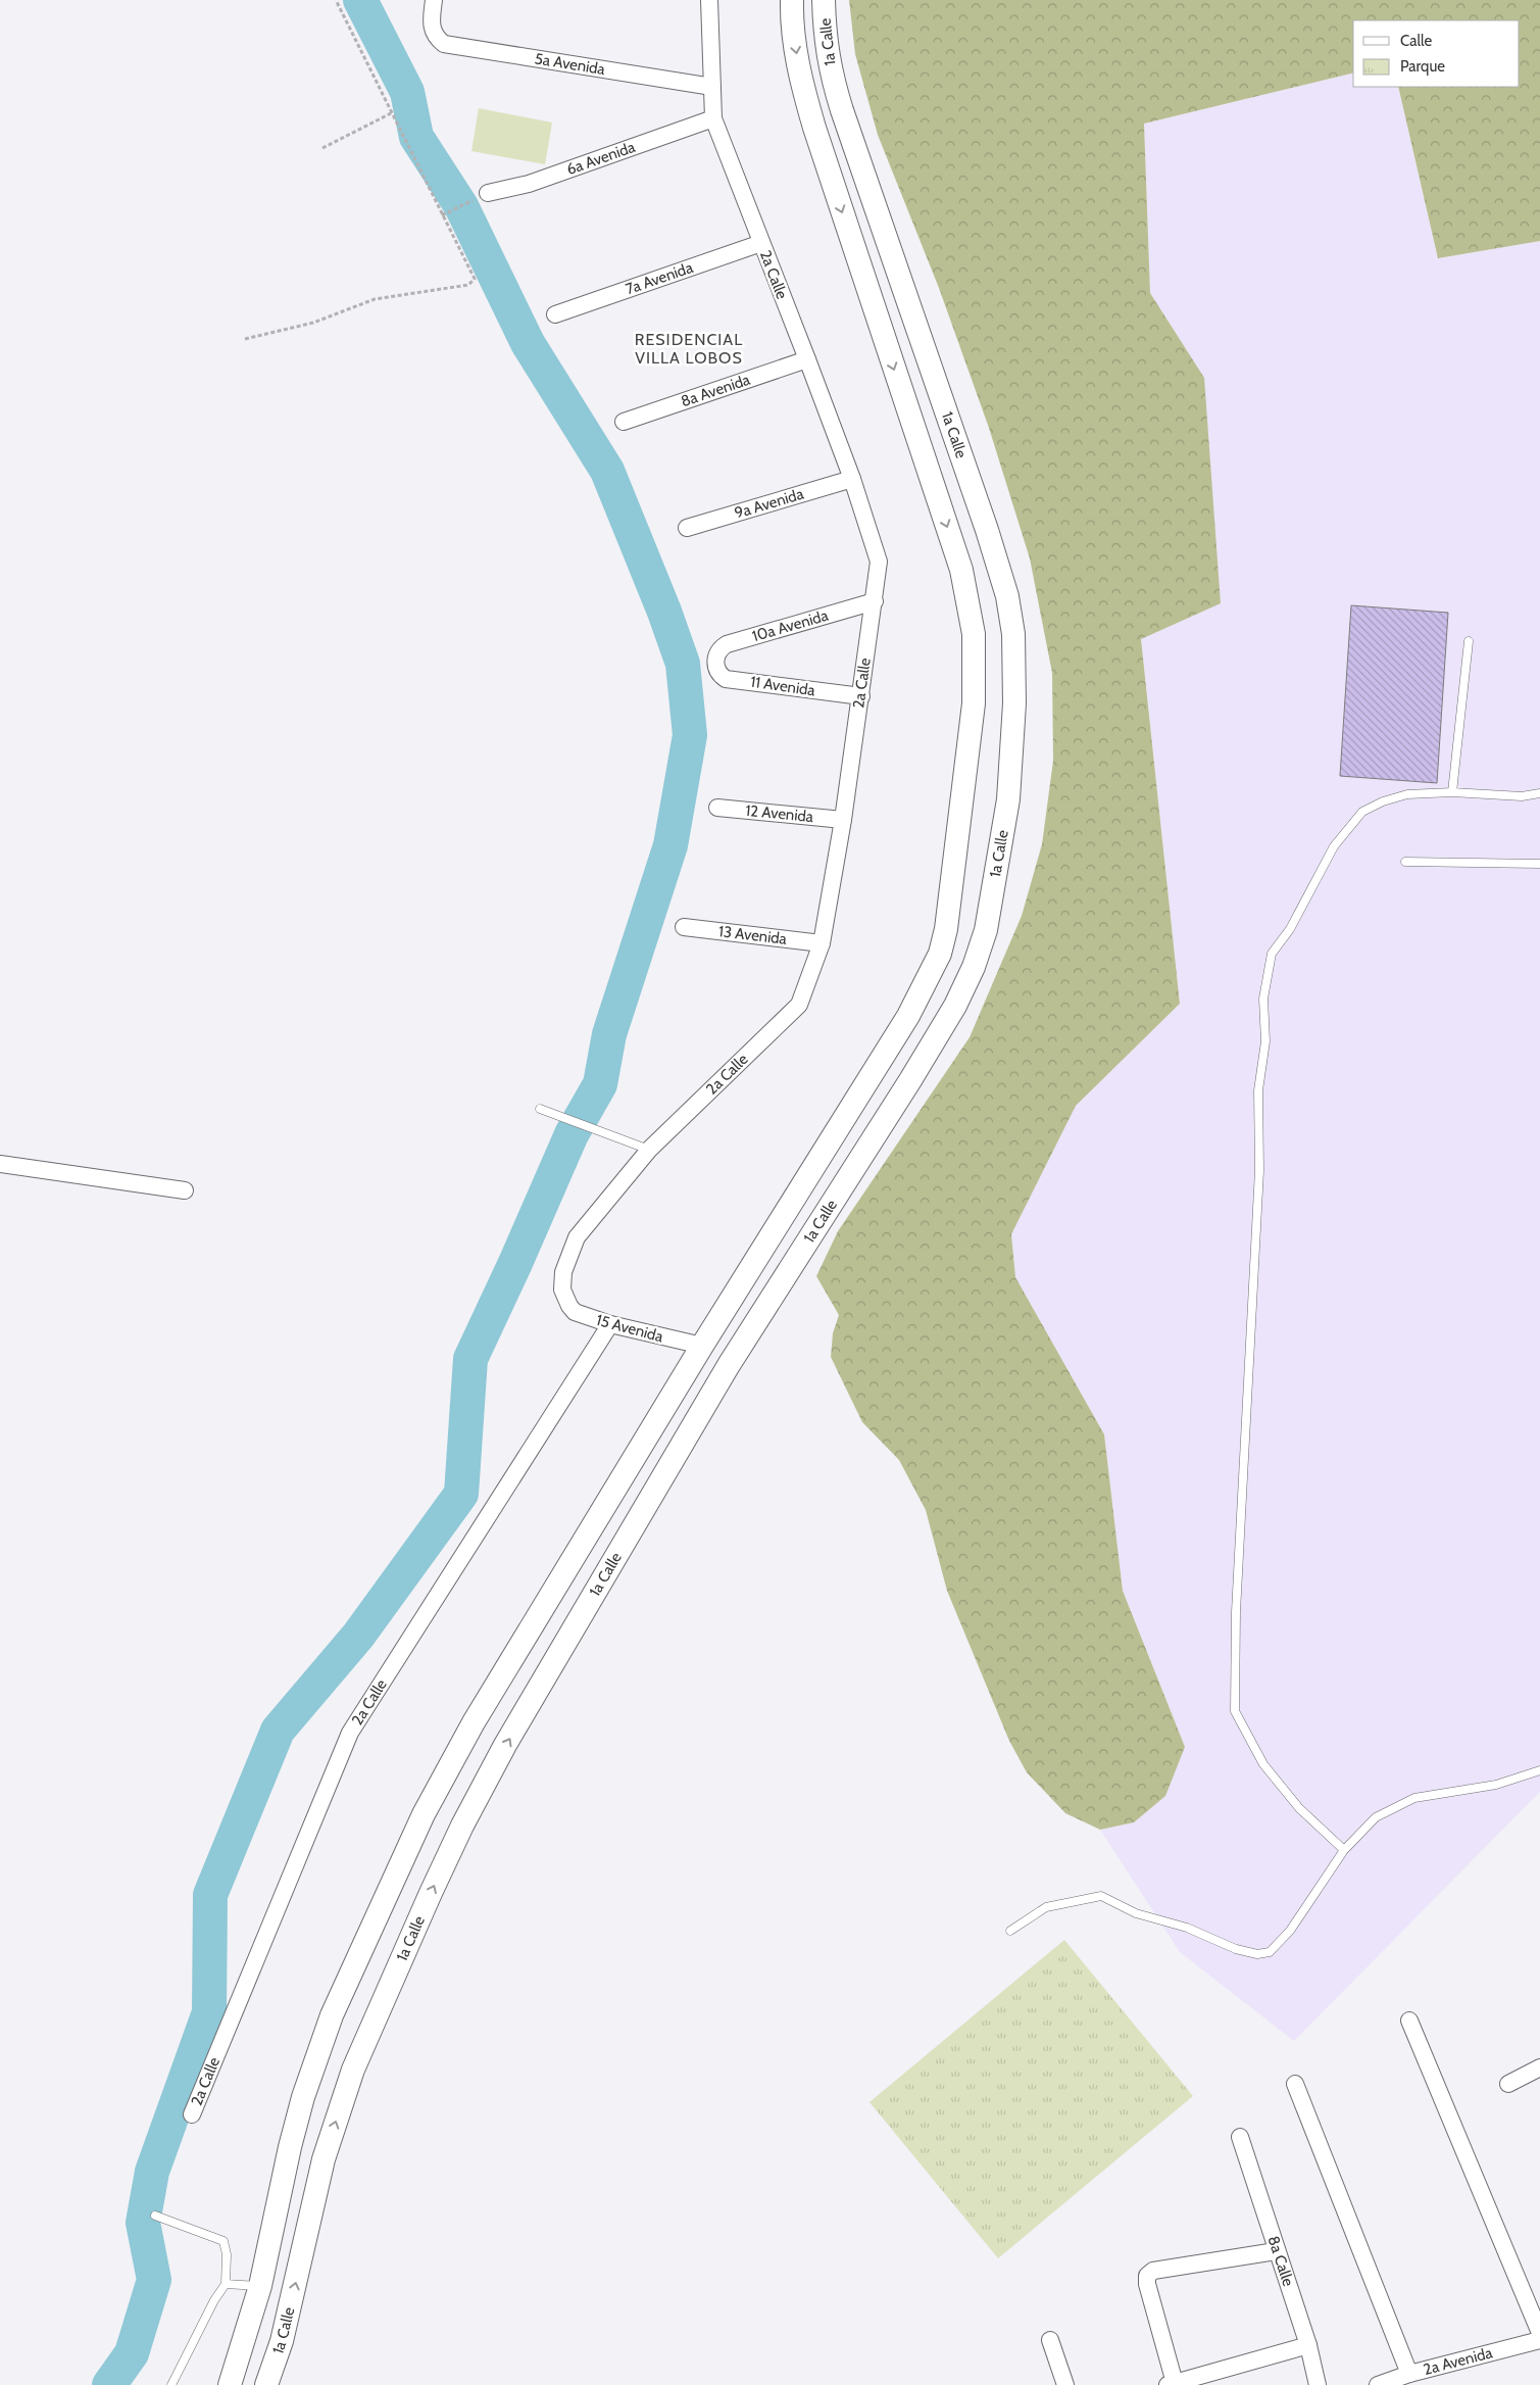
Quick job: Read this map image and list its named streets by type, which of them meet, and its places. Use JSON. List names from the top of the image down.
{
  "streets": {
    "main road": ["1a Calle"],
    "street": [
      "5a Avenida",
      "6a Avenida",
      "2a Calle",
      "7a Avenida",
      "8a Avenida",
      "9a Avenida",
      "10a Avenida",
      "11 Avenida",
      "12 Avenida",
      "13 Avenida",
      "15 Avenida",
      "8a Calle",
      "2a Avenida"
    ]
  },
  "crossings": [
    ["1a Calle", "15 Avenida"],
    ["5a Avenida", "2a Calle"],
    ["6a Avenida", "2a Calle"],
    ["2a Calle", "7a Avenida"],
    ["2a Calle", "8a Avenida"],
    ["2a Calle", "9a Avenida"],
    ["2a Calle", "10a Avenida"],
    ["2a Calle", "11 Avenida"],
    ["2a Calle", "12 Avenida"],
    ["2a Calle", "13 Avenida"],
    ["2a Calle", "15 Avenida"],
    ["10a Avenida", "11 Avenida"]
  ],
  "districts": ["RESIDENCIAL VILLA LOBOS"],
  "legend": ["Calle", "Parque"]
}
